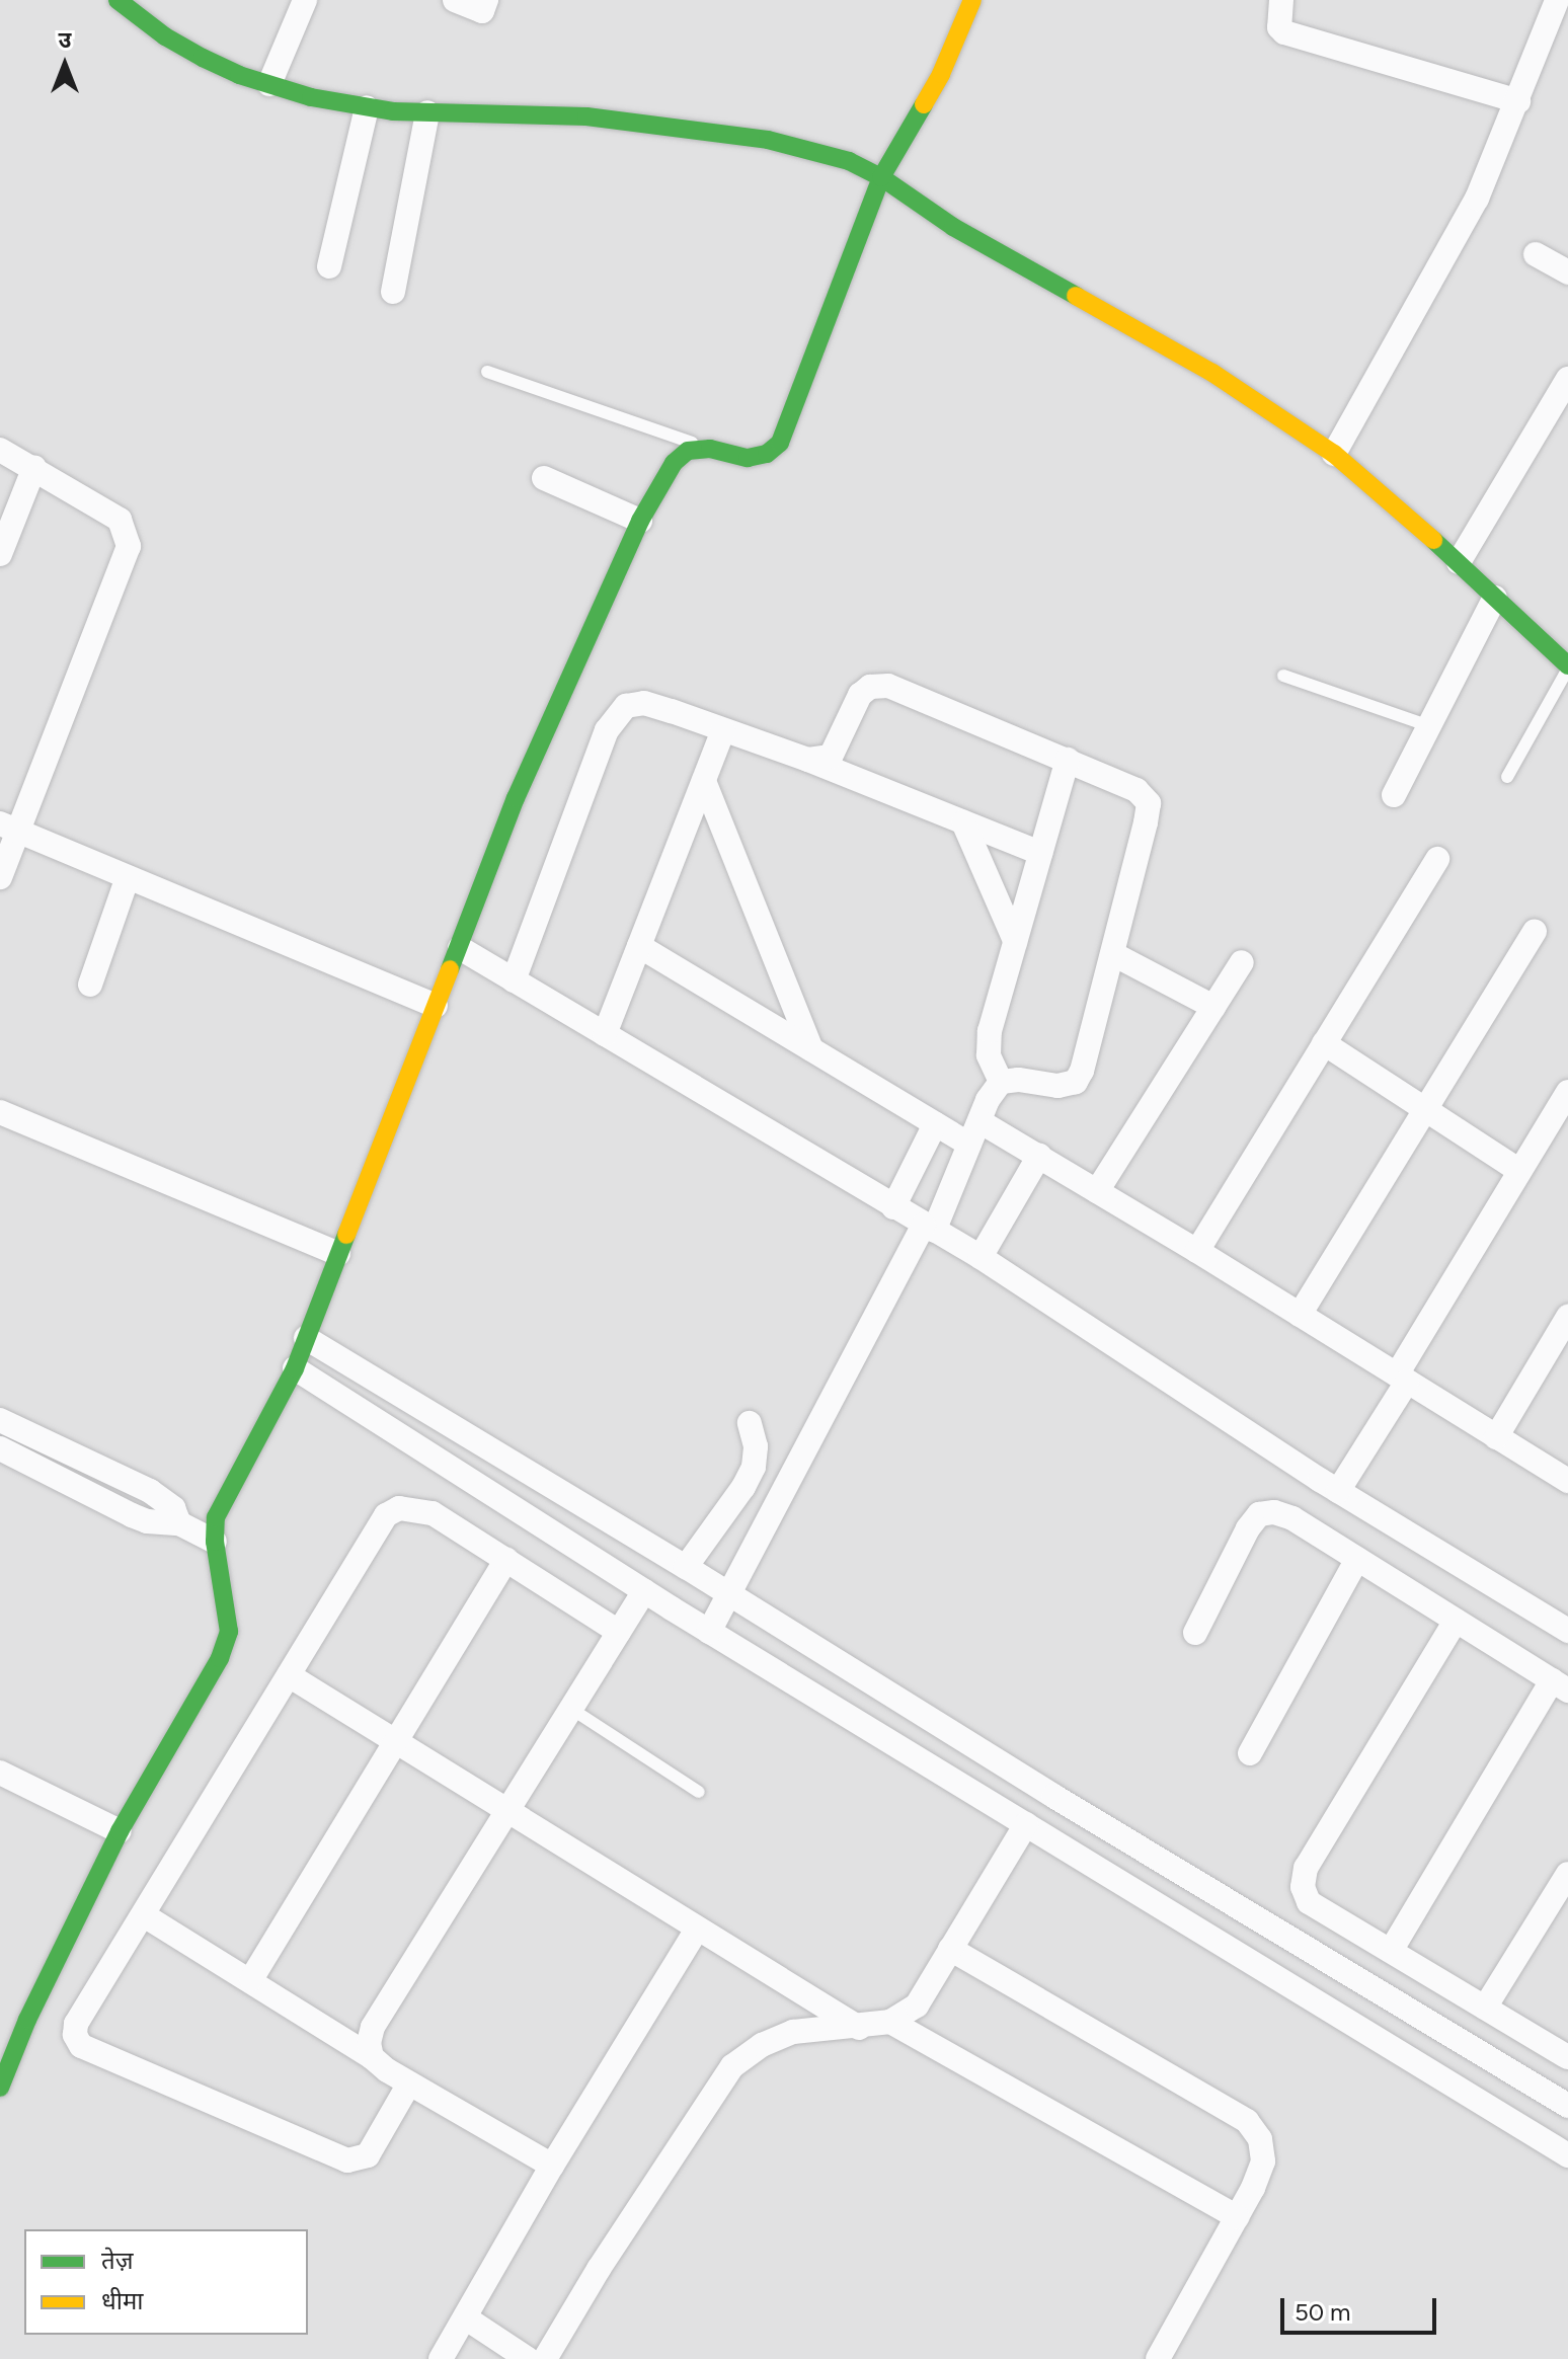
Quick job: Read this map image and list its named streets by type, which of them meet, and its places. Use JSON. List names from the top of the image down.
{
  "legend": ["तेज़", "धीमा"],
  "scale_bar": "50 m",
  "north": "top"
}
